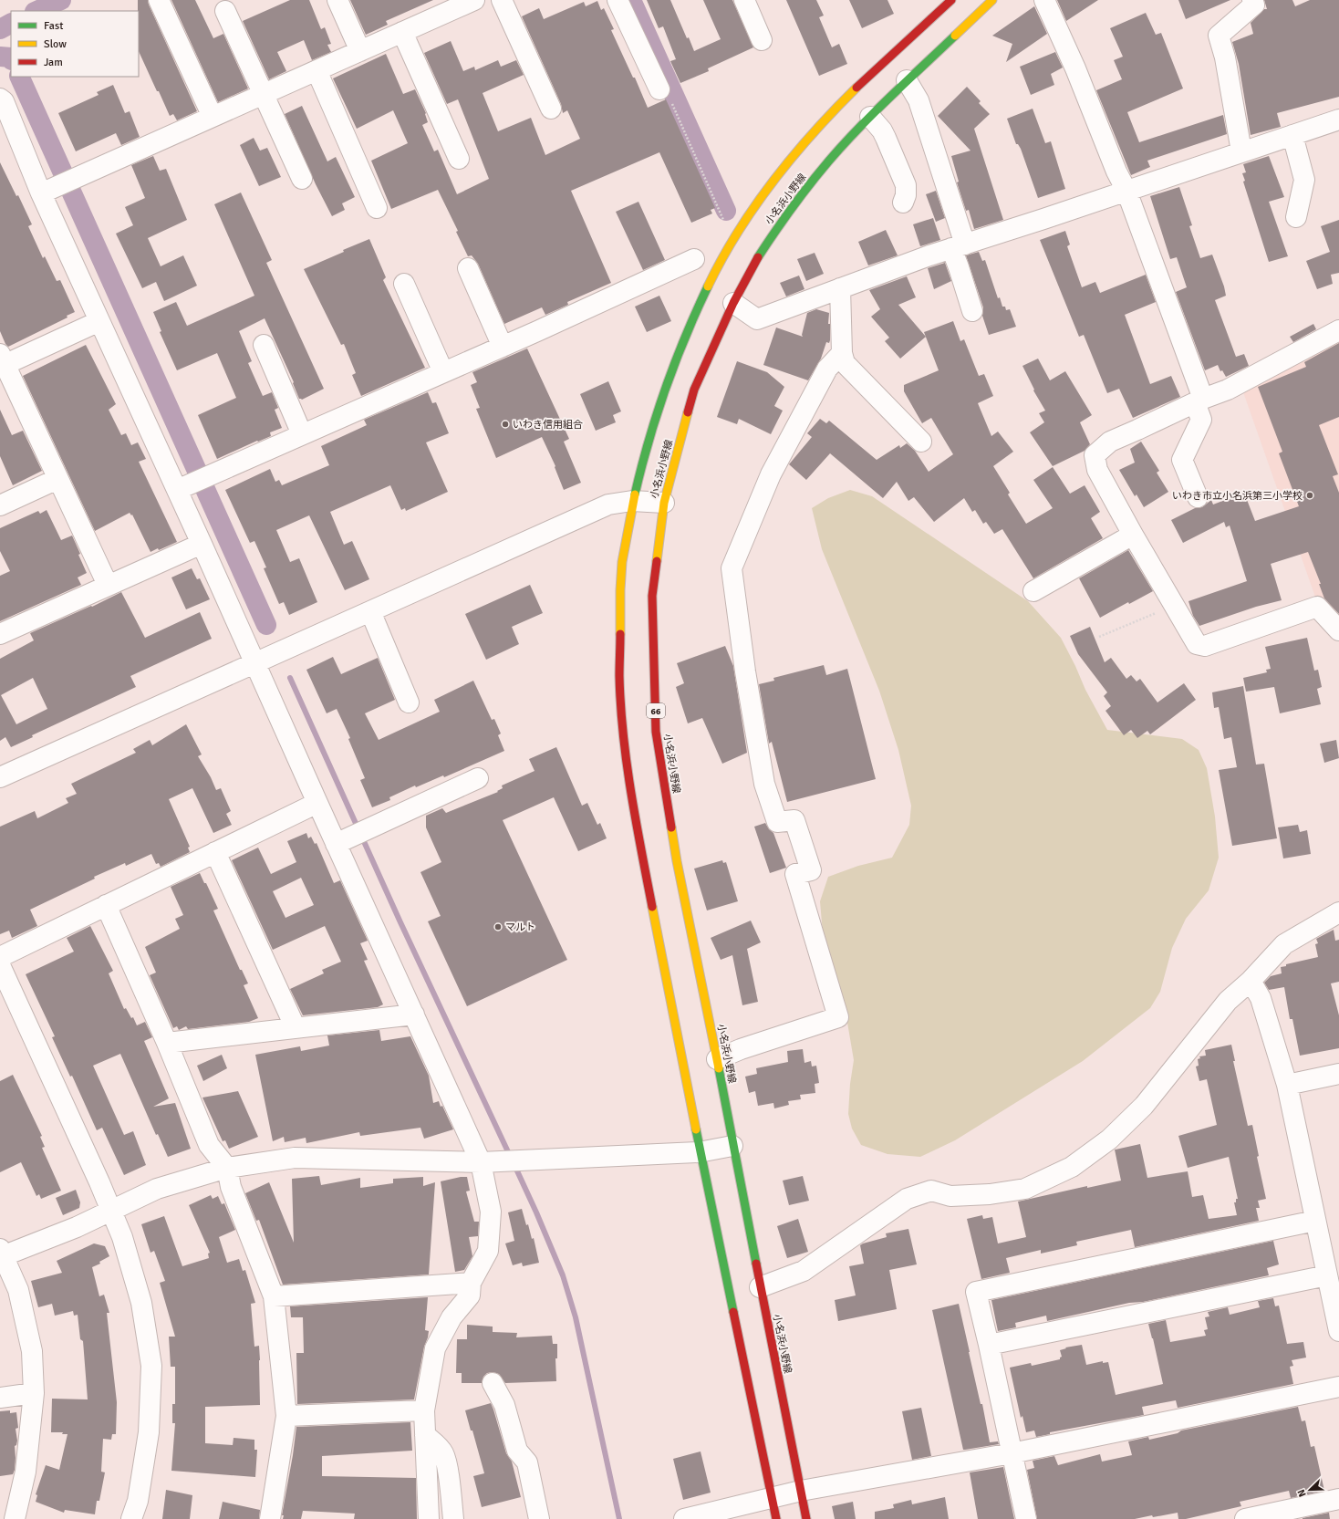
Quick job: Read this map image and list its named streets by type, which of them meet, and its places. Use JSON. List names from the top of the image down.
{
  "streets": {
    "main road": ["小名浜小野線", "66"]
  },
  "places": ["いわき信用組合", "いわき市立小名浜第三小学校", "マルト"],
  "legend": ["Fast", "Slow", "Jam"],
  "north": "bottom left"
}
